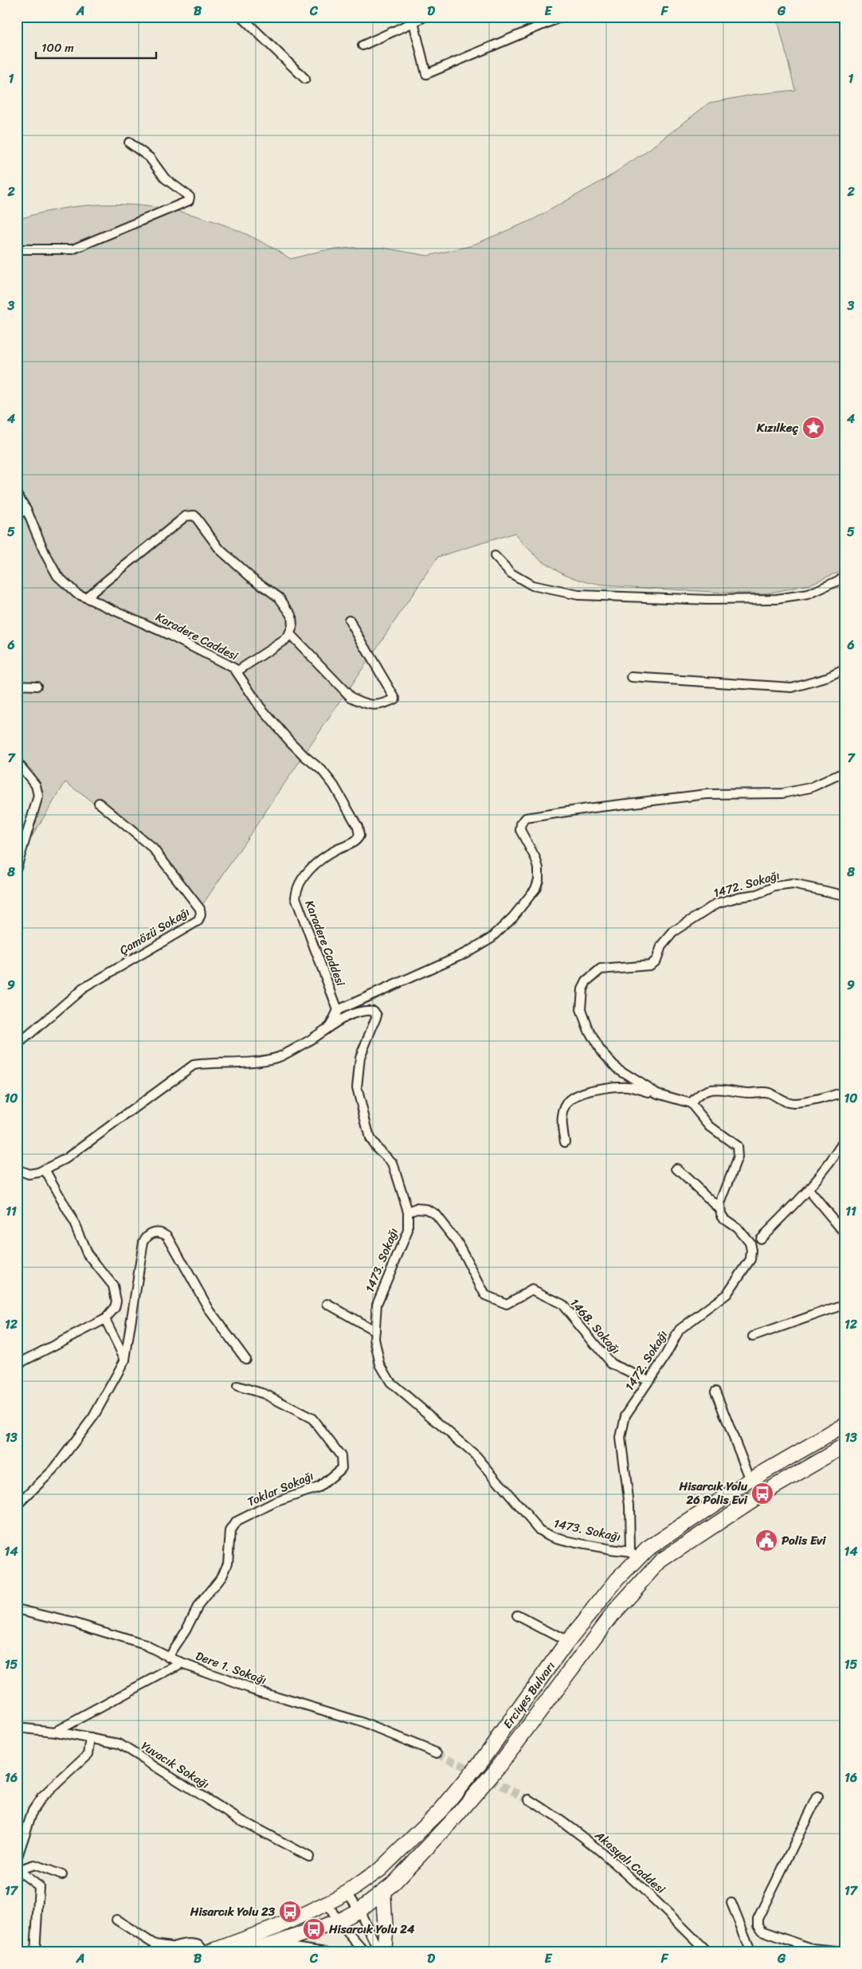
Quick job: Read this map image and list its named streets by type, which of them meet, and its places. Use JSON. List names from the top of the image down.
{
  "streets": {
    "highway": ["Erciyes Bulvarı"],
    "street": [
      "Karadere Caddesi",
      "1472. Sokağı",
      "Çamözü Sokağı",
      "1473. Sokağı",
      "1468. Sokağı",
      "Toklar Sokağı",
      "Dere 1. Sokağı",
      "Yuvacık Sokağı",
      "Akasyalı Caddesi"
    ]
  },
  "crossings": [
    ["1472. Sokağı", "1473. Sokağı"],
    ["1472. Sokağı", "1468. Sokağı"],
    ["1472. Sokağı", "Erciyes Bulvarı"],
    ["1473. Sokağı", "1468. Sokağı"],
    ["1473. Sokağı", "Erciyes Bulvarı"],
    ["Toklar Sokağı", "Dere 1. Sokağı"]
  ],
  "places": {
    "place": ["Kızılkeç"],
    "bus stop": ["Hisarcık Yolu 26 Polis Evi", "Hisarcık Yolu 23", "Hisarcık Yolu 24"],
    "public building": ["Polis Evi"]
  },
  "scale_bar": "100 m",
  "grid": {
    "columns": [
      "A",
      "B",
      "C",
      "D",
      "E",
      "F",
      "G"
    ],
    "rows": [
      "1",
      "2",
      "3",
      "4",
      "5",
      "6",
      "7",
      "8",
      "9",
      "10",
      "11",
      "12",
      "13",
      "14",
      "15",
      "16",
      "17"
    ]
  }
}
